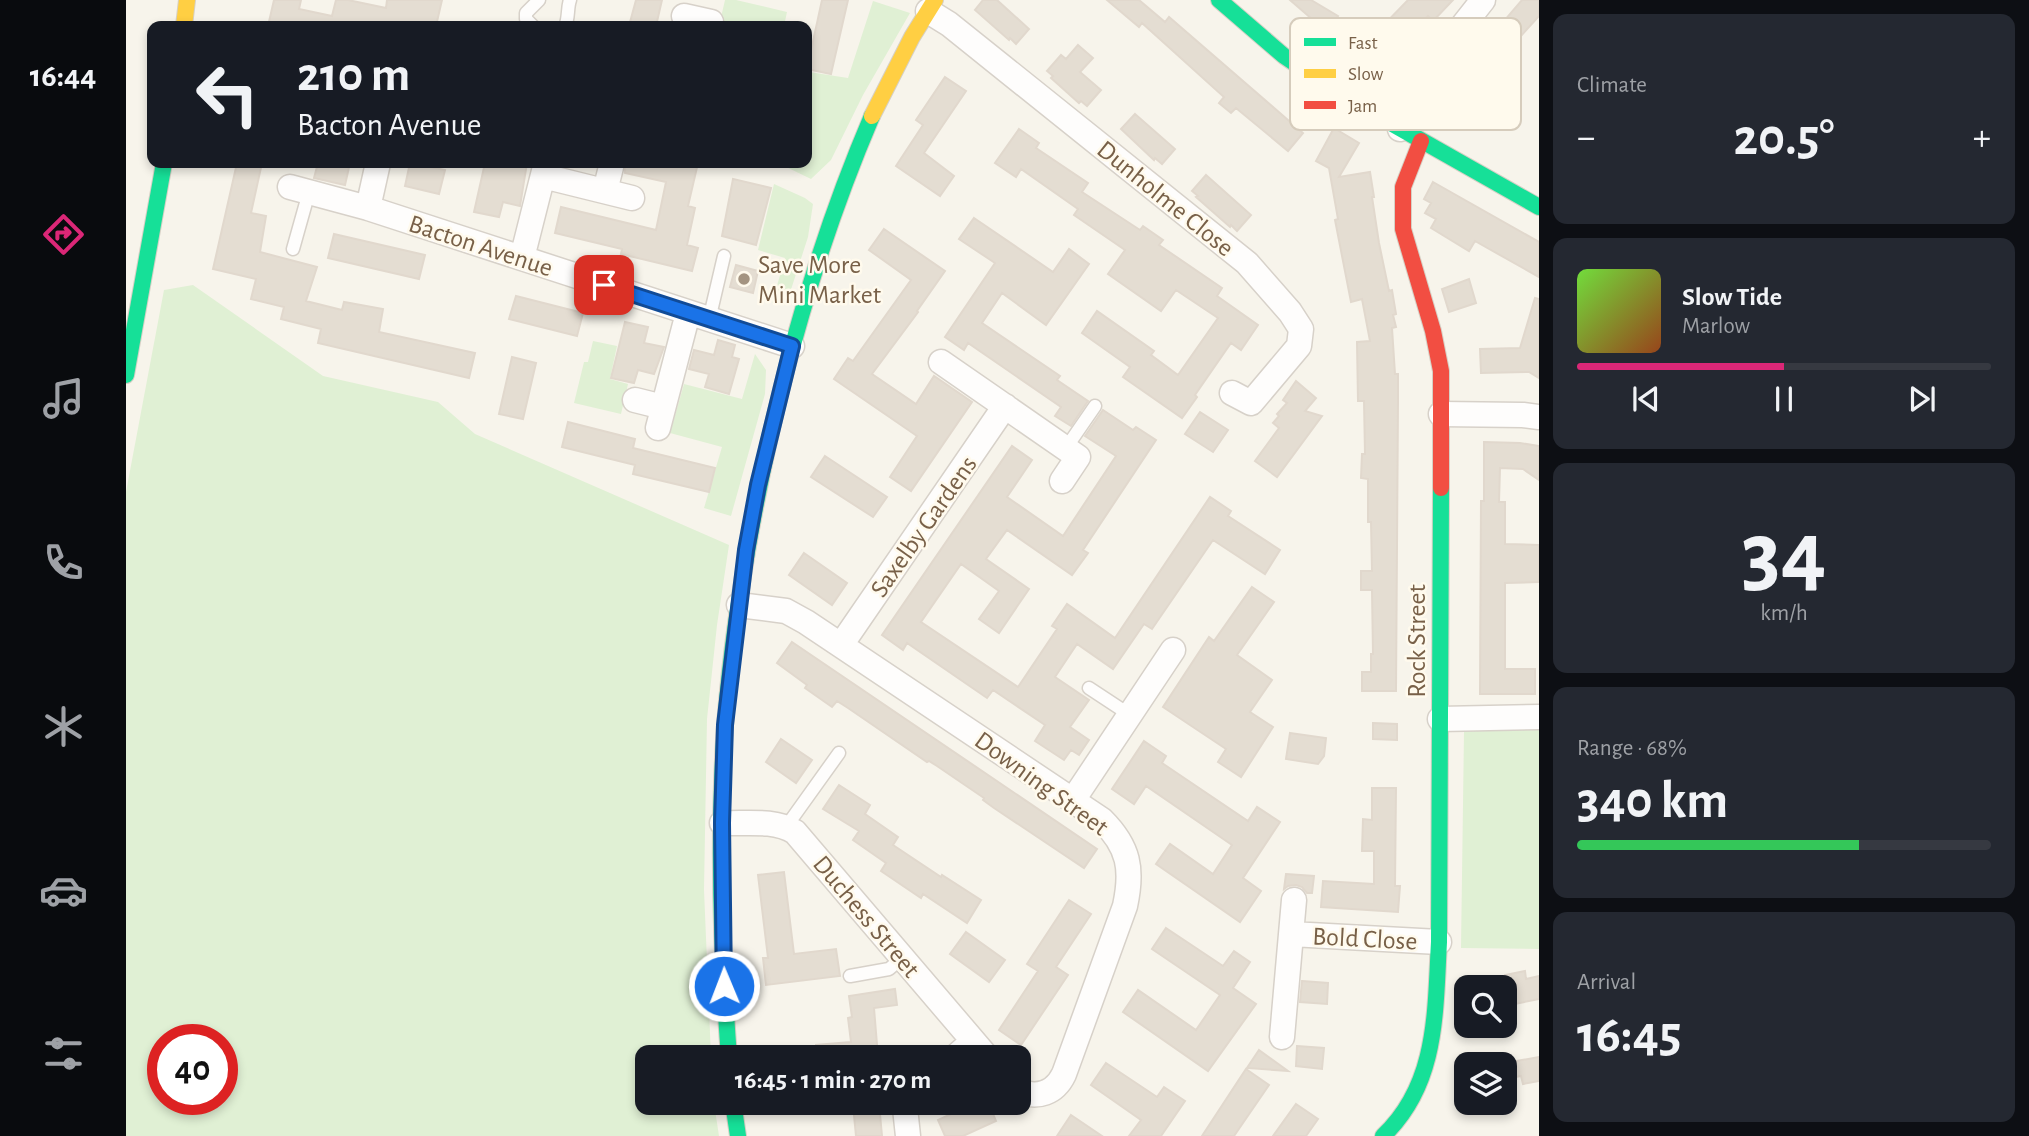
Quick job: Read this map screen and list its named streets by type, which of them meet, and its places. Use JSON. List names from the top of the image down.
{
  "streets": {
    "street": [
      "Dunholme Close",
      "Bacton Avenue",
      "Saxelby Gardens",
      "Rock Street",
      "Downing Street",
      "Duchess Street",
      "Bold Close"
    ]
  },
  "crossings": [
    ["Saxelby Gardens", "Downing Street"],
    ["Rock Street", "Bold Close"]
  ],
  "places": ["Save More Mini Market"],
  "legend": ["Fast", "Slow", "Jam"],
  "page": {
    "tabs": "16:44",
    "tile": [
      "Climate",
      ["34", "km/h"],
      ["Range · 68%", "340 km"],
      ["Arrival", "16:45"]
    ],
    "turn": ["210 m", "Bacton Avenue"],
    "heat": ["−", "20.5°", "+"],
    "song": ["Slow Tide", "Marlow"],
    "limit": "40",
    "trip": "16:45 · 1 min · 270 m"
  }
}
